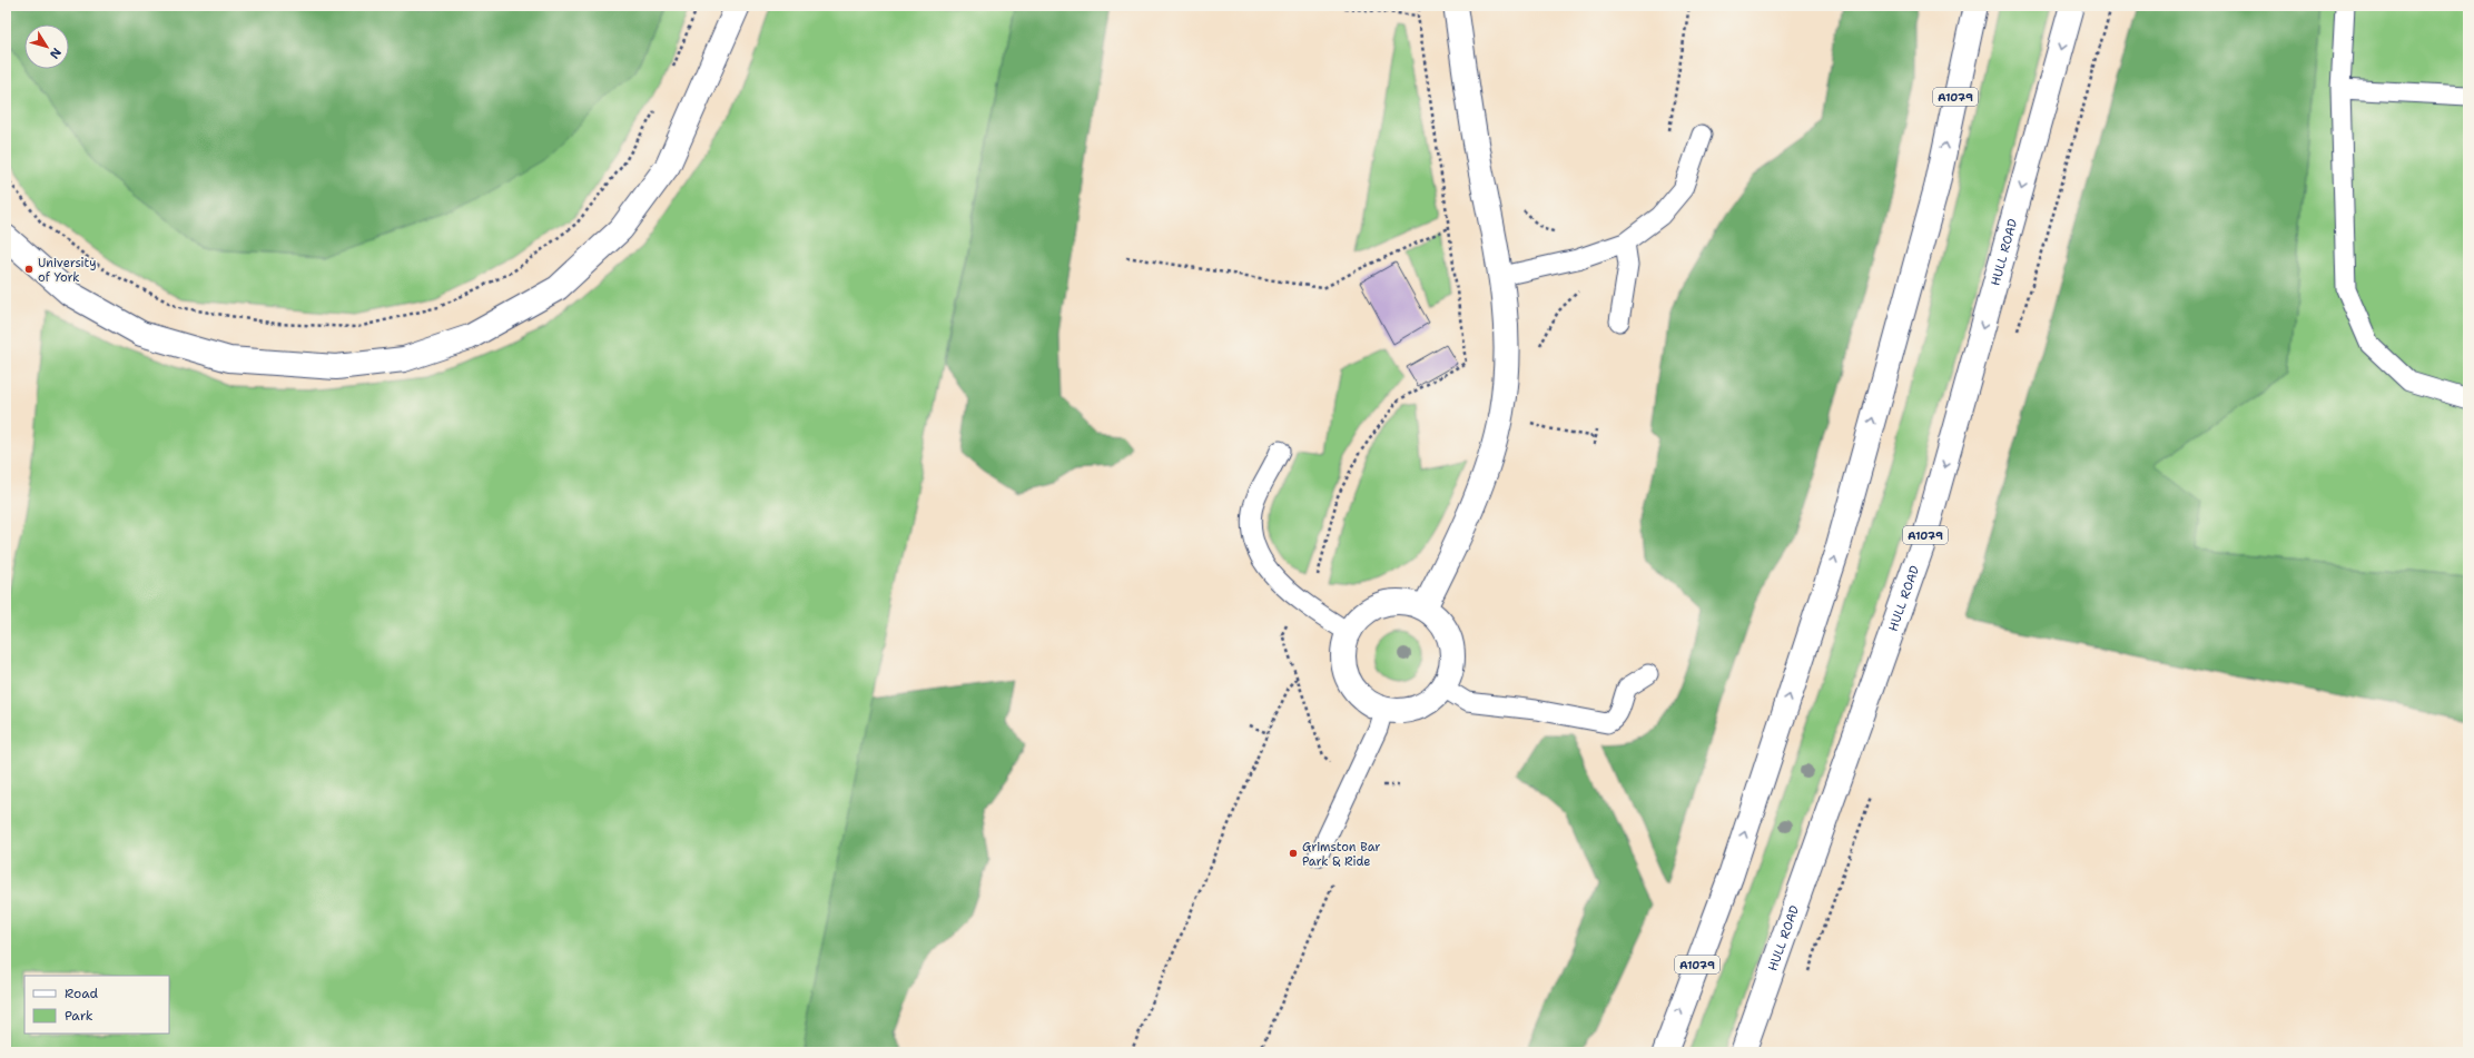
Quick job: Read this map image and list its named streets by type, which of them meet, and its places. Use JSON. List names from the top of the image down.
{
  "streets": {
    "main road": ["A1079", "HULL ROAD"]
  },
  "places": ["University of York", "Grimston Bar Park & Ride"],
  "legend": ["Road", "Park"],
  "north": "bottom right"
}
